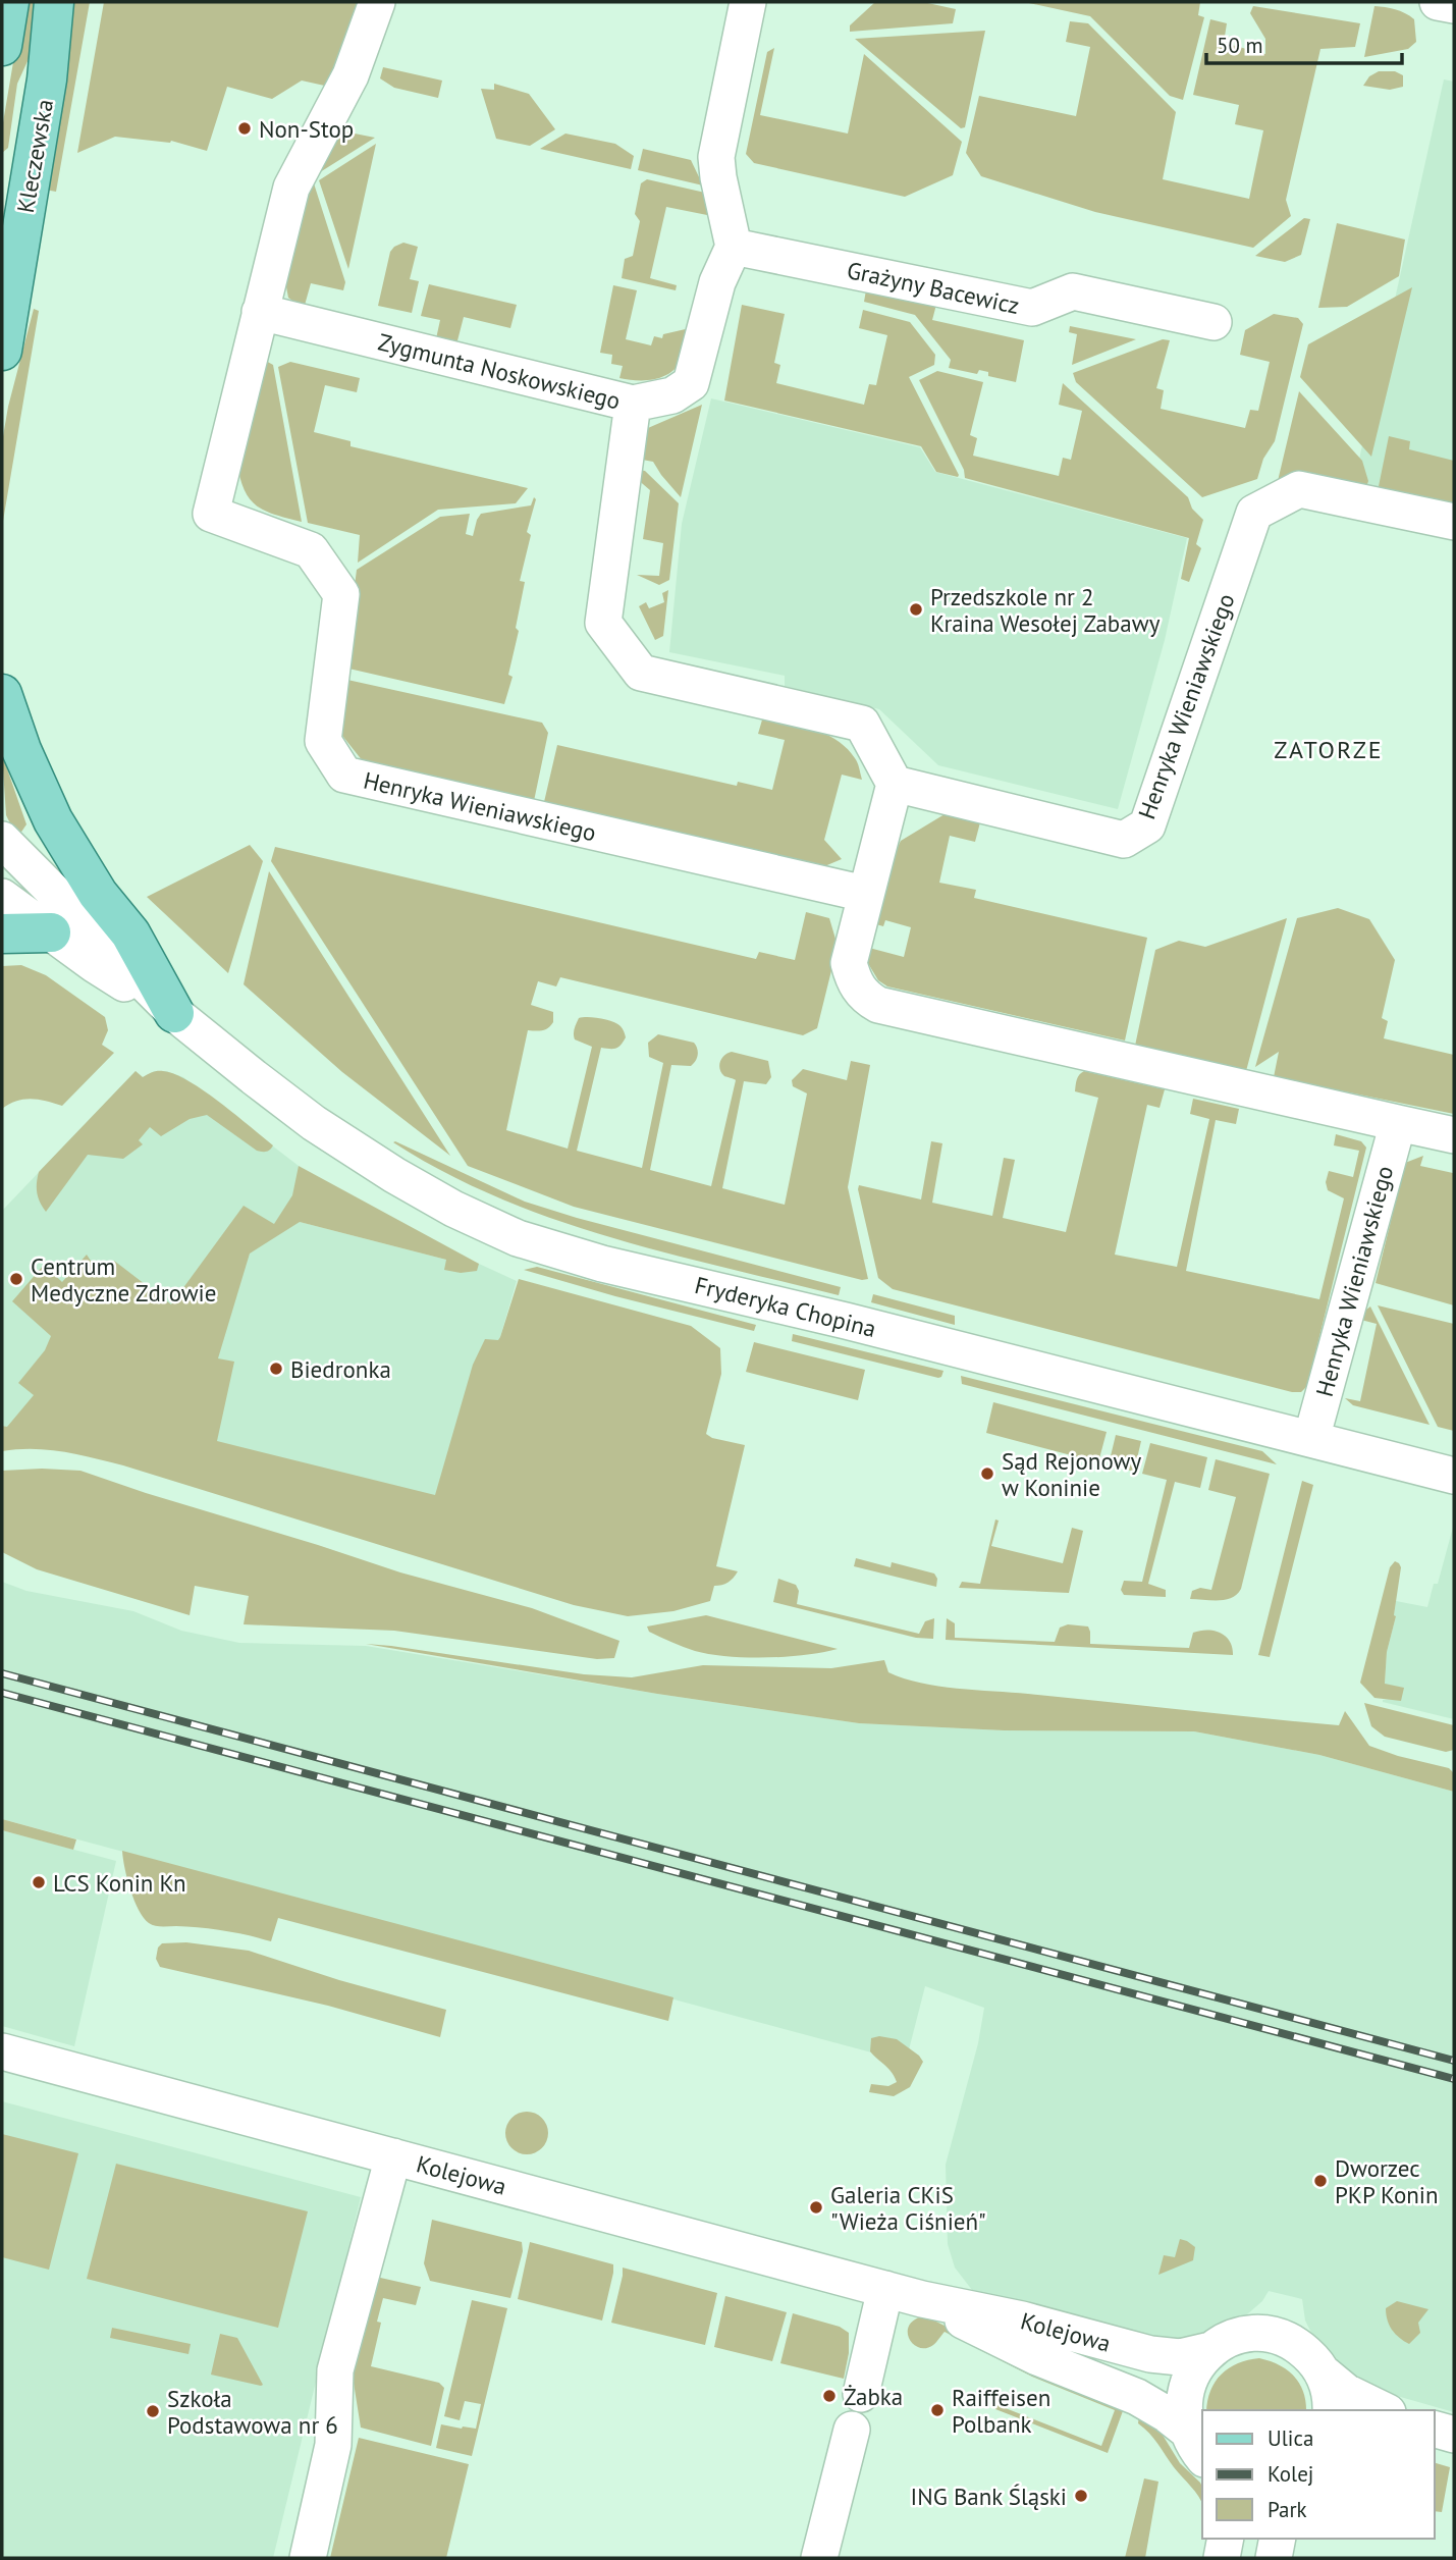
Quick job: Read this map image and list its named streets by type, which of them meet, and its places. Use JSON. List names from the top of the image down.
{
  "streets": {
    "main road": ["Kleczewska"],
    "street": [
      "Grażyny Bacewicz",
      "Zygmunta Noskowskiego",
      "Henryka Wieniawskiego",
      "Fryderyka Chopina",
      "Kolejowa"
    ]
  },
  "crossings": [
    ["Zygmunta Noskowskiego", "Henryka Wieniawskiego"],
    ["Henryka Wieniawskiego", "Fryderyka Chopina"]
  ],
  "districts": ["ZATORZE"],
  "places": [
    "Non-Stop",
    "Przedszkole nr 2 Kraina Wesołej Zabawy",
    "Centrum Medyczne Zdrowie",
    "Biedronka",
    "Sąd Rejonowy w Koninie",
    "LCS Konin Kn",
    "Dworzec PKP Konin",
    "Galeria CKiS \"Wieża Ciśnień\"",
    "Żabka",
    "Raiffeisen Polbank",
    "Szkoła Podstawowa nr 6",
    "ING Bank Śląski"
  ],
  "legend": ["Ulica", "Kolej", "Park"],
  "scale_bar": "50 m"
}
